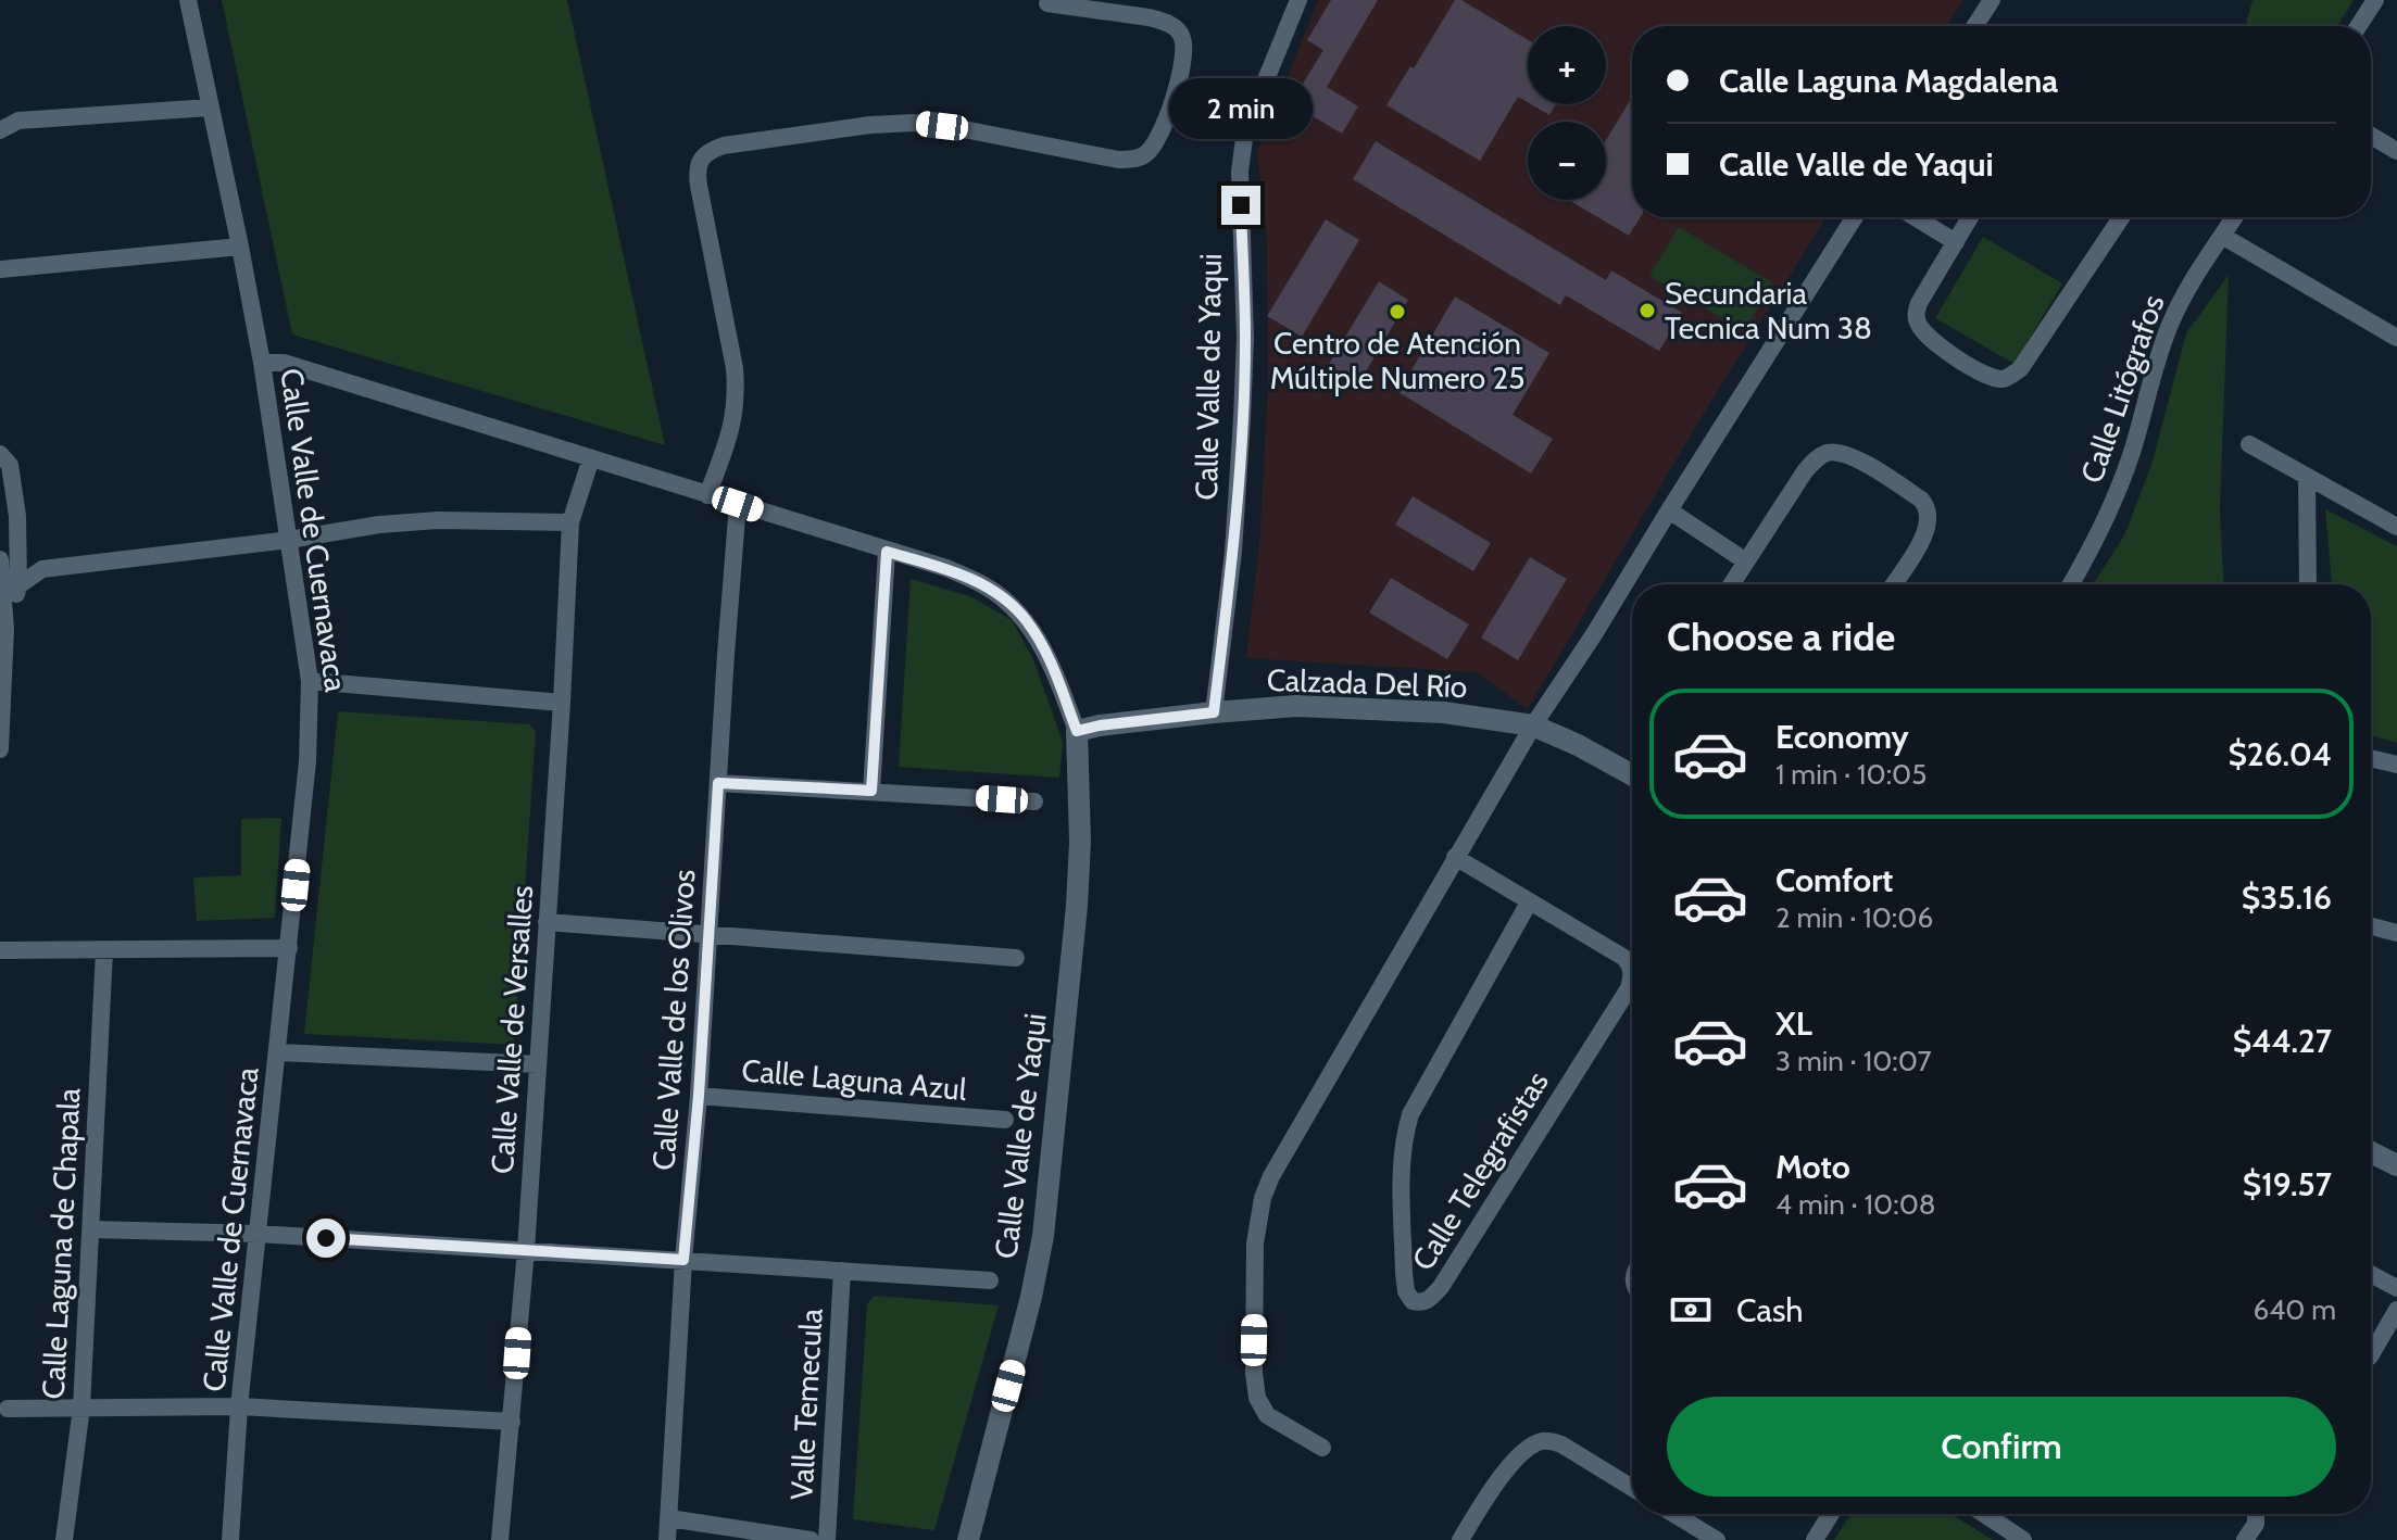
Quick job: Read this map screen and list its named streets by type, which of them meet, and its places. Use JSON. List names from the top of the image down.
{
  "streets": {
    "street": [
      "Calle Valle de Yaqui",
      "Calle Litógrafos",
      "Calle Valle de Cuernavaca",
      "Calzada Del Río",
      "Calle Valle de los Olivos",
      "Calle Valle de Versalles",
      "Calle Laguna Azul",
      "Calle Telegrafistas",
      "Calle Laguna de Chapala",
      "Valle Temecula"
    ]
  },
  "crossings": [
    ["Calle Valle de Yaqui", "Calzada Del Río"],
    ["Calle Valle de los Olivos", "Calle Laguna Azul"]
  ],
  "places": ["Secundaria Tecnica Num 38", "Centro de Atención Múltiple Numero 25"],
  "page": {
    "map_buttons": ["+", "−"],
    "banner": ["Calle Laguna Magdalena", "Calle Valle de Yaqui"],
    "bubble": "2 min",
    "heading": "Choose a ride",
    "list": [
      {
        "name": "Economy",
        "note": "1 min · 10:05",
        "value": "$26.04"
      },
      {
        "name": "Comfort",
        "note": "2 min · 10:06",
        "value": "$35.16"
      },
      {
        "name": "XL",
        "note": "3 min · 10:07",
        "value": "$44.27"
      },
      {
        "name": "Moto",
        "note": "4 min · 10:08",
        "value": "$19.57"
      }
    ],
    "pay": ["Cash", "640 m"],
    "buttons": "Confirm"
  }
}
